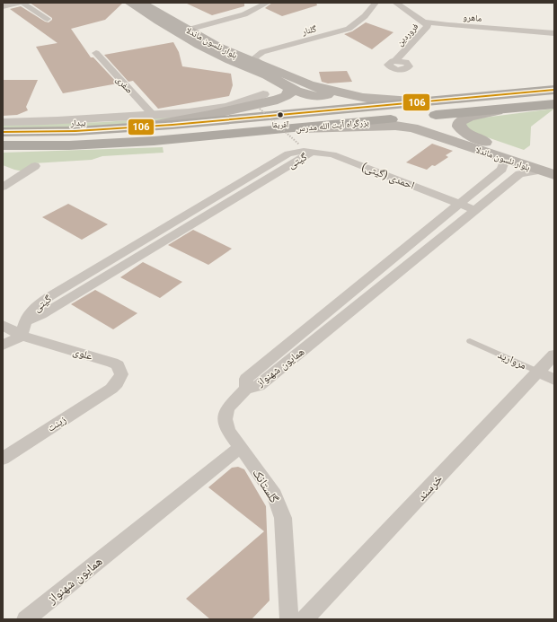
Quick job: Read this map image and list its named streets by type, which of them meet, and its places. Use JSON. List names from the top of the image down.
{
  "streets": {
    "highway": ["بزرگراه آیت الله مدرس"],
    "main road": ["بلوار نلسون ماندلا"],
    "street": [
      "ماهرو",
      "گلنار",
      "فروردین",
      "صفری",
      "بیدار",
      "گیتی",
      "احمدی (گیتی)",
      "علوی",
      "مروارید",
      "همایون شهنواز",
      "زینت",
      "گلستانک",
      "خرسند"
    ]
  },
  "crossings": [
    ["ماهرو", "فروردین"],
    ["گلنار", "بلوار نلسون ماندلا"],
    ["بلوار نلسون ماندلا", "همایون شهنواز"],
    ["صفری", "بیدار"],
    ["گیتی", "احمدی (گیتی)"],
    ["گیتی", "علوی"],
    ["احمدی (گیتی)", "همایون شهنواز"],
    ["علوی", "زینت"],
    ["مروارید", "خرسند"],
    ["همایون شهنواز", "گلستانک"]
  ],
  "places": ["آفریقا"],
  "lines": ["transit line 106"]
}
